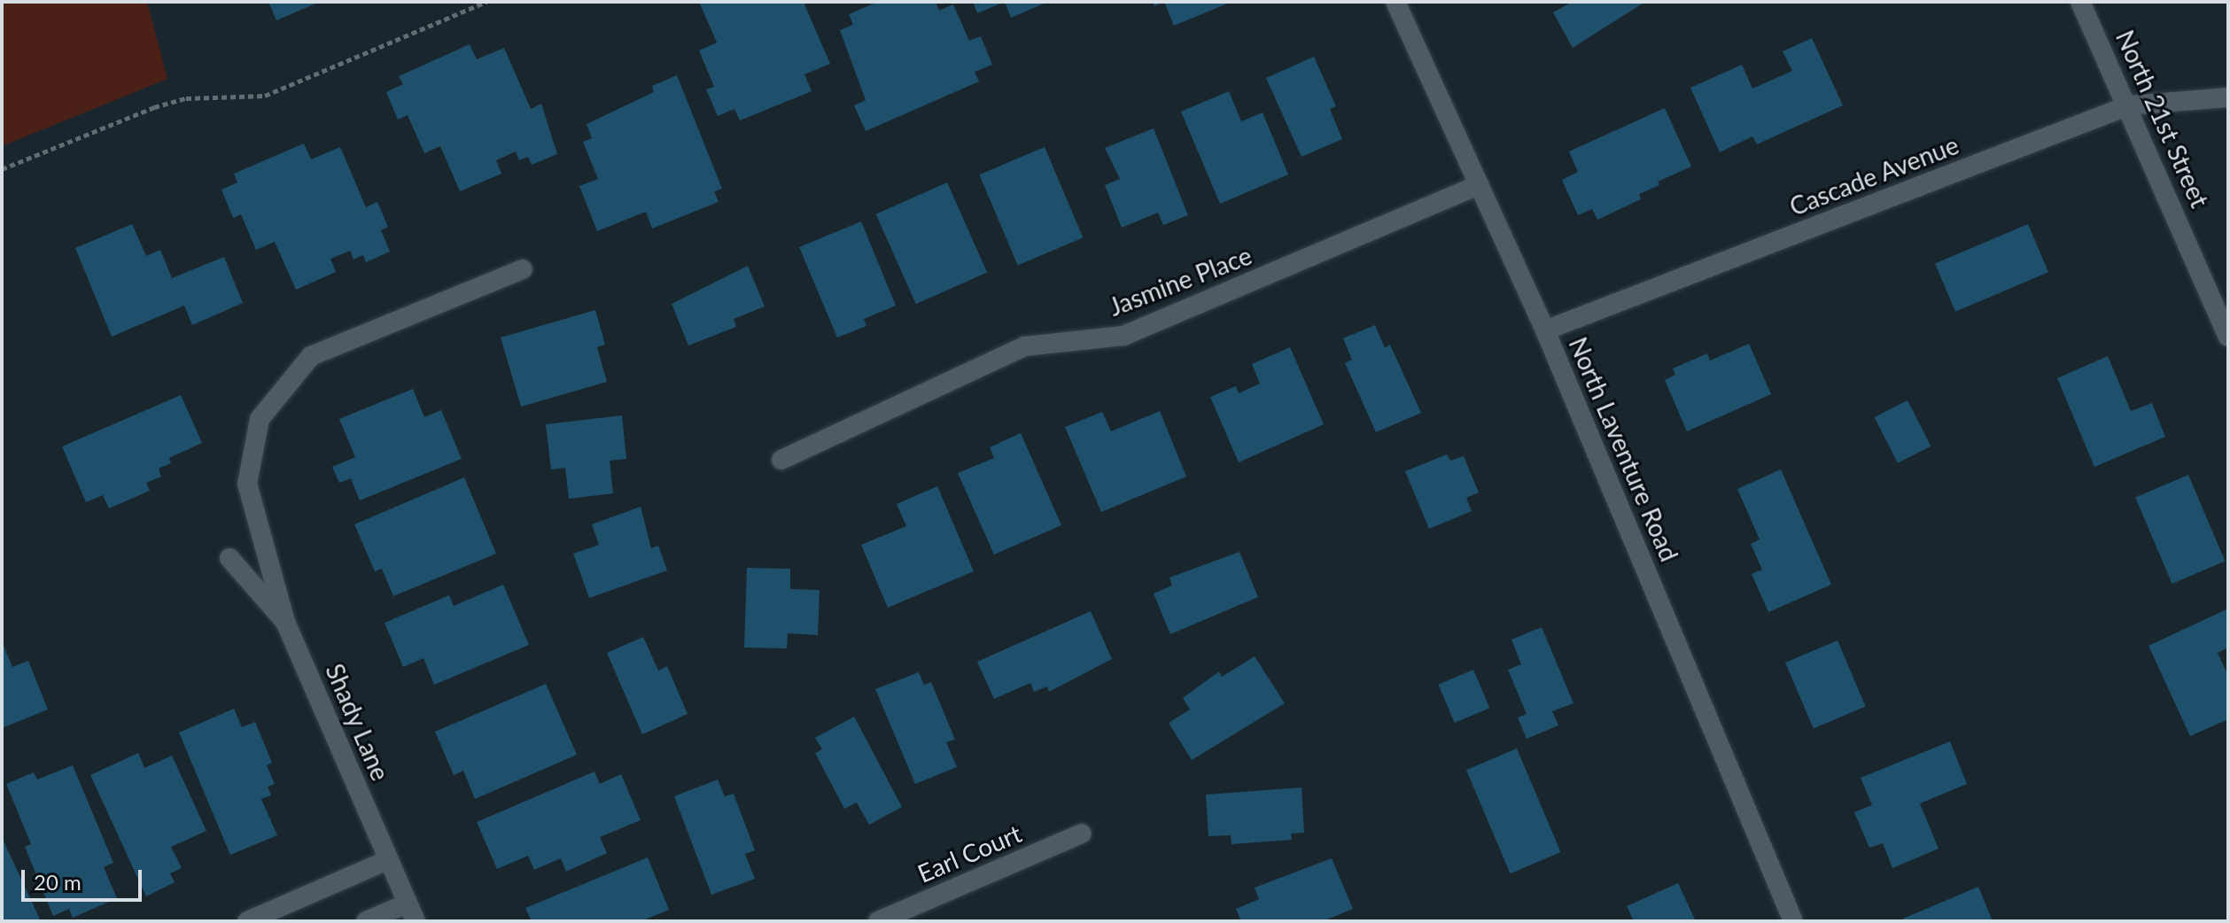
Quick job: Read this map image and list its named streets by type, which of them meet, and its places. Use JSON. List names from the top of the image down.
{
  "streets": {
    "street": [
      "North 21st Street",
      "Cascade Avenue",
      "Jasmine Place",
      "North Laventure Road",
      "Shady Lane",
      "Earl Court"
    ]
  },
  "crossings": [
    ["North 21st Street", "Cascade Avenue"],
    ["Cascade Avenue", "North Laventure Road"],
    ["Jasmine Place", "North Laventure Road"]
  ],
  "scale_bar": "20 m"
}
